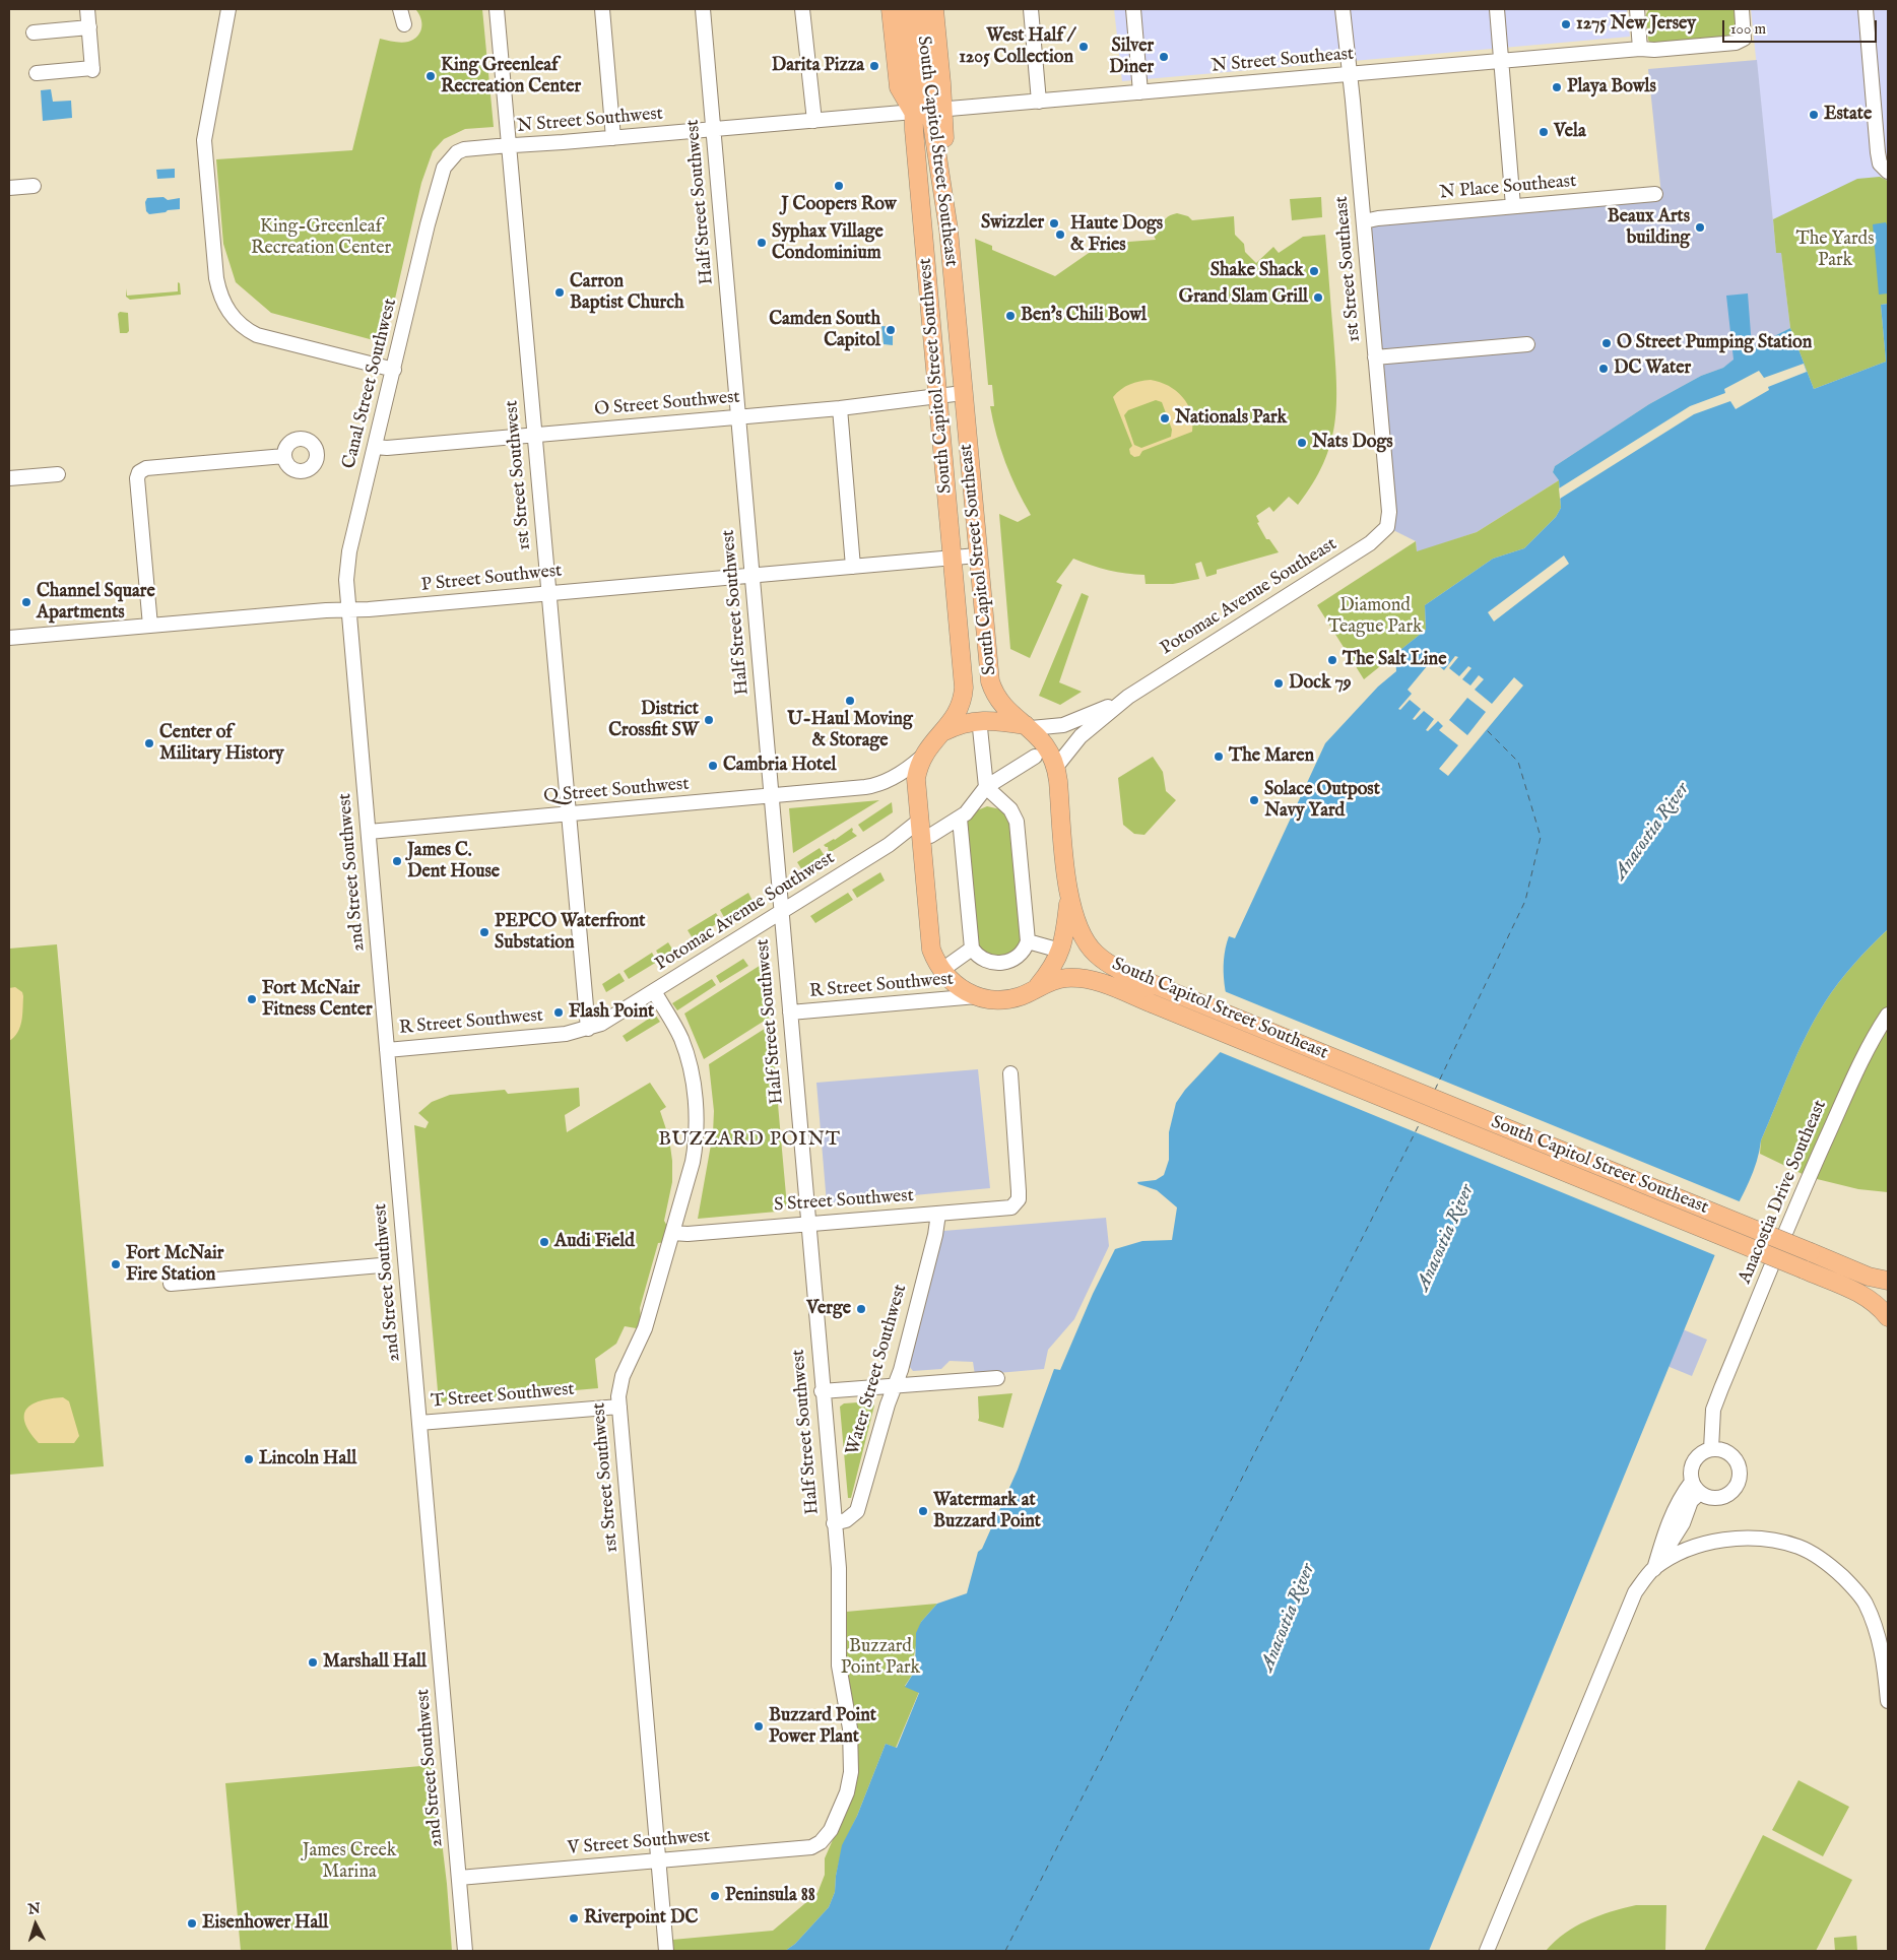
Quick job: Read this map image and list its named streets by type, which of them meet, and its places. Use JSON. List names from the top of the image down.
{
  "streets": {
    "main road": ["South Capitol Street Southeast", "South Capitol Street Southwest"],
    "street": [
      "N Street Southeast",
      "N Street Southwest",
      "N Place Southeast",
      "Half Street Southwest",
      "1st Street Southeast",
      "Canal Street Southwest",
      "O Street Southwest",
      "1st Street Southwest",
      "P Street Southwest",
      "Potomac Avenue Southeast",
      "Q Street Southwest",
      "2nd Street Southwest",
      "Potomac Avenue Southwest",
      "R Street Southwest",
      "Anacostia Drive Southeast",
      "S Street Southwest",
      "Water Street Southwest",
      "T Street Southwest",
      "V Street Southwest"
    ]
  },
  "crossings": [
    ["N Street Southeast", "N Street Southwest"],
    ["N Street Southeast", "South Capitol Street Southeast"],
    ["N Street Southeast", "1st Street Southeast"],
    ["N Street Southeast", "South Capitol Street Southwest"],
    ["N Street Southwest", "South Capitol Street Southeast"],
    ["N Street Southwest", "Half Street Southwest"],
    ["N Street Southwest", "South Capitol Street Southwest"],
    ["N Street Southwest", "Canal Street Southwest"],
    ["N Street Southwest", "1st Street Southwest"],
    ["South Capitol Street Southeast", "South Capitol Street Southwest"],
    ["South Capitol Street Southeast", "O Street Southwest"],
    ["South Capitol Street Southeast", "P Street Southwest"],
    ["South Capitol Street Southeast", "Potomac Avenue Southeast"],
    ["N Place Southeast", "1st Street Southeast"],
    ["Half Street Southwest", "O Street Southwest"],
    ["Half Street Southwest", "P Street Southwest"],
    ["Half Street Southwest", "Q Street Southwest"],
    ["Half Street Southwest", "Potomac Avenue Southwest"],
    ["Half Street Southwest", "R Street Southwest"],
    ["Half Street Southwest", "S Street Southwest"],
    ["Half Street Southwest", "Water Street Southwest"],
    ["Half Street Southwest", "V Street Southwest"],
    ["1st Street Southeast", "Potomac Avenue Southeast"],
    ["South Capitol Street Southwest", "O Street Southwest"],
    ["South Capitol Street Southwest", "P Street Southwest"],
    ["South Capitol Street Southwest", "Potomac Avenue Southeast"],
    ["South Capitol Street Southwest", "Q Street Southwest"],
    ["South Capitol Street Southwest", "Potomac Avenue Southwest"],
    ["South Capitol Street Southwest", "R Street Southwest"],
    ["Canal Street Southwest", "O Street Southwest"],
    ["Canal Street Southwest", "P Street Southwest"],
    ["Canal Street Southwest", "2nd Street Southwest"],
    ["O Street Southwest", "1st Street Southwest"],
    ["1st Street Southwest", "P Street Southwest"],
    ["1st Street Southwest", "Q Street Southwest"],
    ["1st Street Southwest", "Potomac Avenue Southwest"],
    ["1st Street Southwest", "R Street Southwest"],
    ["1st Street Southwest", "S Street Southwest"],
    ["1st Street Southwest", "T Street Southwest"],
    ["1st Street Southwest", "V Street Southwest"],
    ["P Street Southwest", "2nd Street Southwest"],
    ["Q Street Southwest", "2nd Street Southwest"],
    ["2nd Street Southwest", "R Street Southwest"],
    ["2nd Street Southwest", "T Street Southwest"],
    ["2nd Street Southwest", "V Street Southwest"],
    ["Potomac Avenue Southwest", "R Street Southwest"],
    ["S Street Southwest", "Water Street Southwest"]
  ],
  "districts": ["BUZZARD POINT"],
  "water": ["Anacostia River"],
  "parks": [
    "King-Greenleaf Recreation Center",
    "The Yards Park",
    "Diamond Teague Park",
    "Buzzard Point Park",
    "James Creek Marina"
  ],
  "places": [
    "1275 New Jersey",
    "West Half / 1205 Collection",
    "Silver Diner",
    "Darita Pizza",
    "King Greenleaf Recreation Center",
    "Playa Bowls",
    "Estate",
    "Vela",
    "J Coopers Row",
    "Swizzler",
    "Beaux Arts building",
    "Haute Dogs & Fries",
    "Syphax Village Condominium",
    "Shake Shack",
    "Carron Baptist Church",
    "Grand Slam Grill",
    "Ben's Chili Bowl",
    "Camden South Capitol",
    "O Street Pumping Station",
    "DC Water",
    "Nationals Park",
    "Nats Dogs",
    "Channel Square Apartments",
    "The Salt Line",
    "Dock 79",
    "U-Haul Moving & Storage",
    "District Crossfit SW",
    "Center of Military History",
    "The Maren",
    "Cambria Hotel",
    "Solace Outpost Navy Yard",
    "James C. Dent House",
    "PEPCO Waterfront Substation",
    "Fort McNair Fitness Center",
    "Flash Point",
    "Audi Field",
    "Fort McNair Fire Station",
    "Verge",
    "Lincoln Hall",
    "Watermark at Buzzard Point",
    "Marshall Hall",
    "Buzzard Point Power Plant",
    "Peninsula 88",
    "Riverpoint DC",
    "Eisenhower Hall"
  ],
  "scale_bar": "100 m",
  "north": "top"
}
